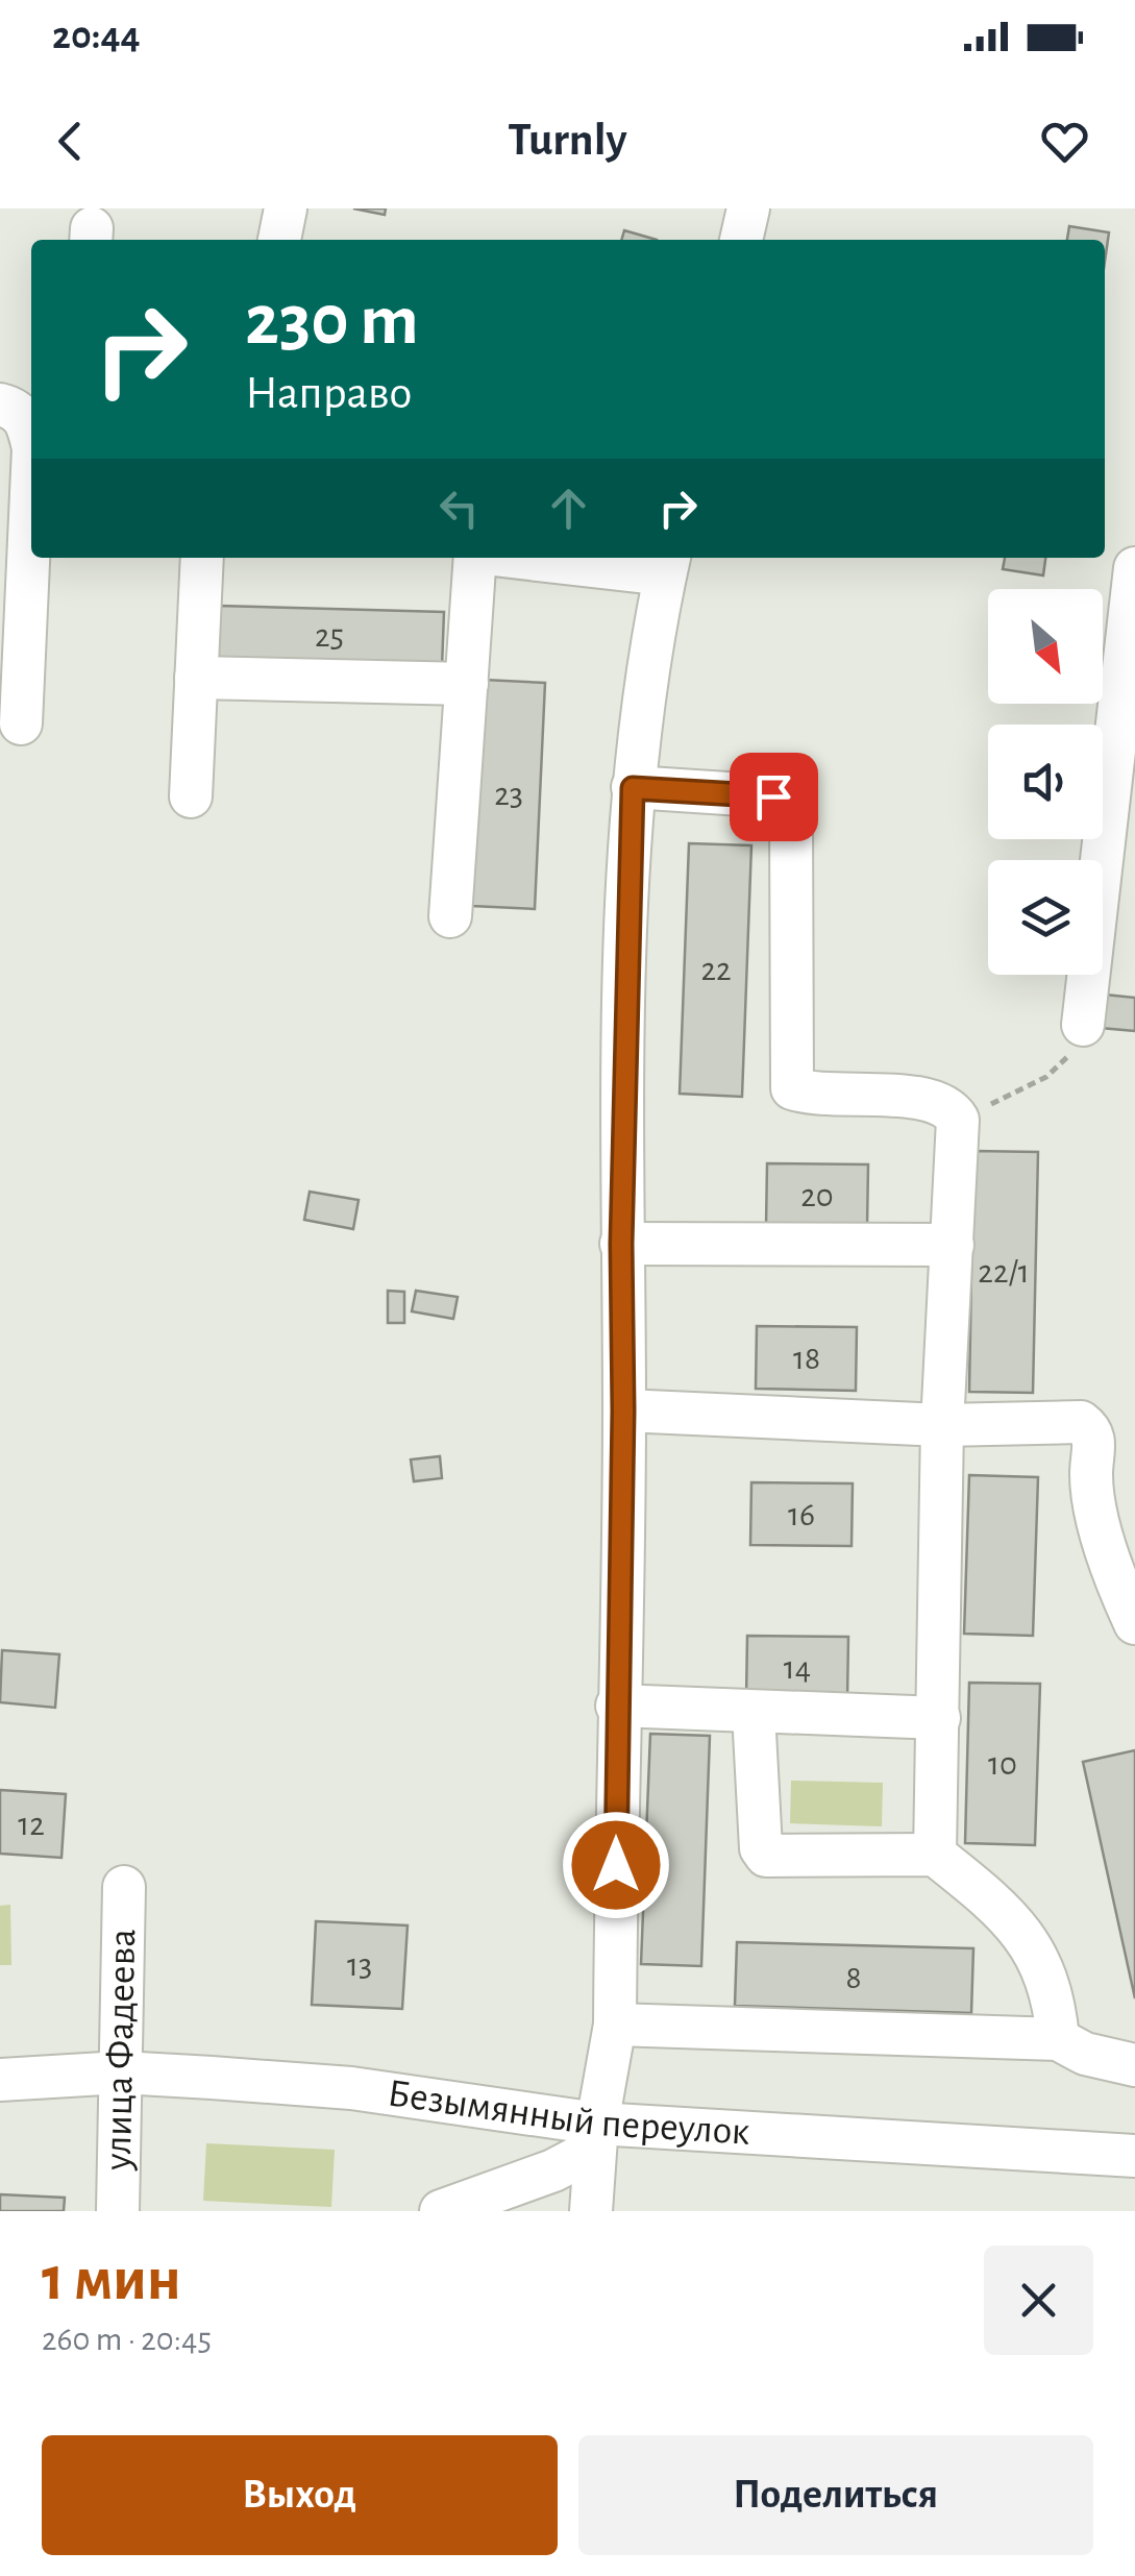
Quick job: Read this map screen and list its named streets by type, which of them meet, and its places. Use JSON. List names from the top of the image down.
{
  "streets": {
    "street": ["улица Фадеева", "Безымянный переулок"]
  },
  "crossings": [
    ["улица Фадеева", "Безымянный переулок"]
  ],
  "house_numbers": [
    "25",
    "23",
    "22",
    "20",
    "22/1",
    "18",
    "16",
    "14",
    "10",
    "12",
    "13",
    "8"
  ],
  "north": "bottom right",
  "page": {
    "status": "20:44",
    "header": "Turnly",
    "turn": ["230 m", "Направо"],
    "heading": ["1 мин", "260 m · 20:45"],
    "buttons": ["Выход", "Поделиться"]
  }
}
